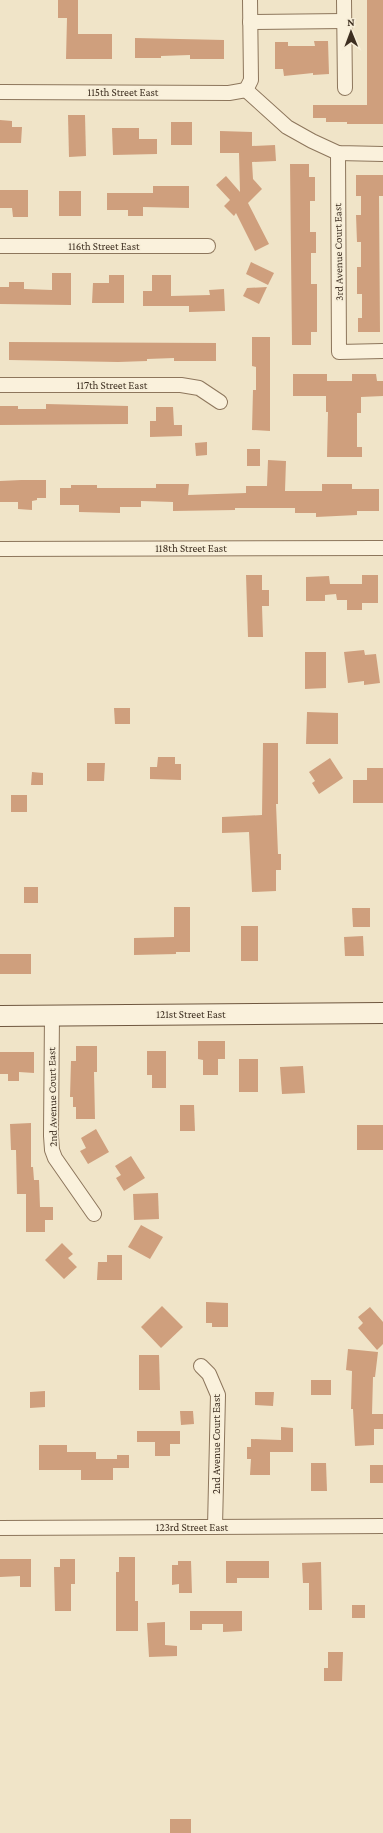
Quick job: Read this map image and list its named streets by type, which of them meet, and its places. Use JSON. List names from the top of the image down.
{
  "streets": {
    "street": [
      "115th Street East",
      "116th Street East",
      "3rd Avenue Court East",
      "117th Street East",
      "118th Street East",
      "121st Street East",
      "2nd Avenue Court East",
      "123rd Street East"
    ]
  },
  "crossings": [
    ["121st Street East", "2nd Avenue Court East"],
    ["2nd Avenue Court East", "123rd Street East"]
  ],
  "north": "top"
}
